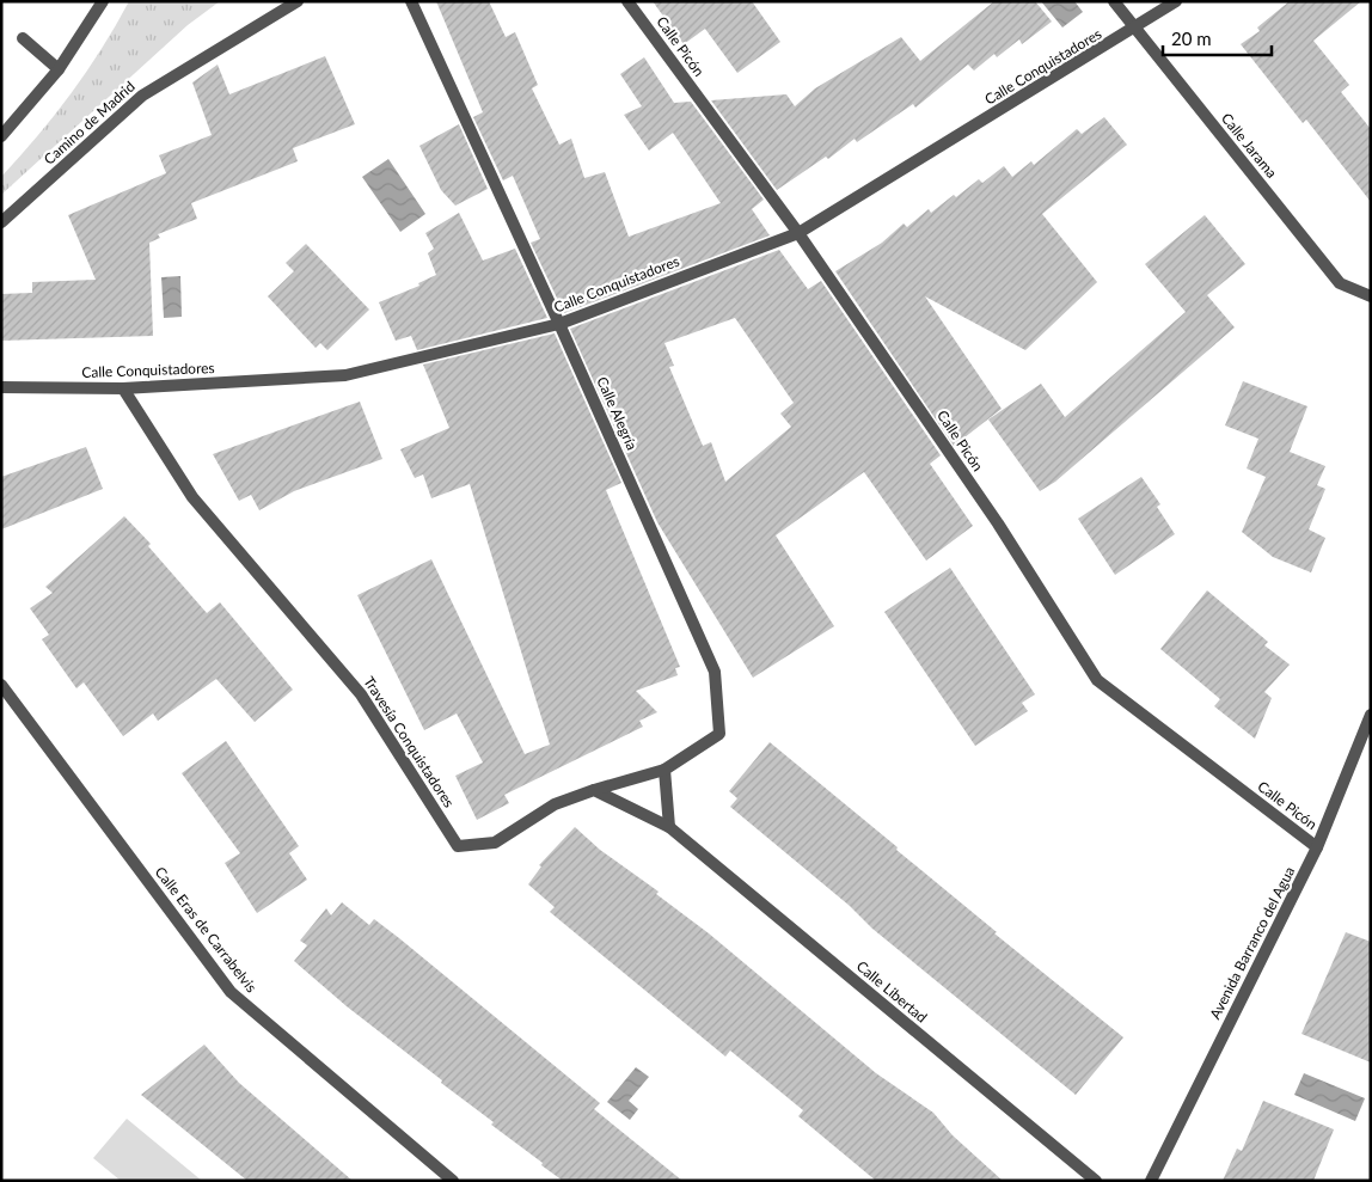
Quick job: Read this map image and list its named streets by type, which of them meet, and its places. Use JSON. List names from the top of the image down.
{
  "streets": {
    "street": [
      "Calle Picón",
      "Calle Conquistadores",
      "Camino de Madrid",
      "Calle Jarama",
      "Calle Alegría",
      "Travesía Conquistadores",
      "Calle Eras de Carrabelvis",
      "Avenida Barranco del Agua",
      "Calle Libertad"
    ]
  },
  "crossings": [
    ["Calle Picón", "Calle Conquistadores"],
    ["Calle Picón", "Avenida Barranco del Agua"],
    ["Calle Conquistadores", "Calle Jarama"],
    ["Calle Conquistadores", "Calle Alegría"],
    ["Calle Conquistadores", "Travesía Conquistadores"]
  ],
  "scale_bar": "20 m"
}
